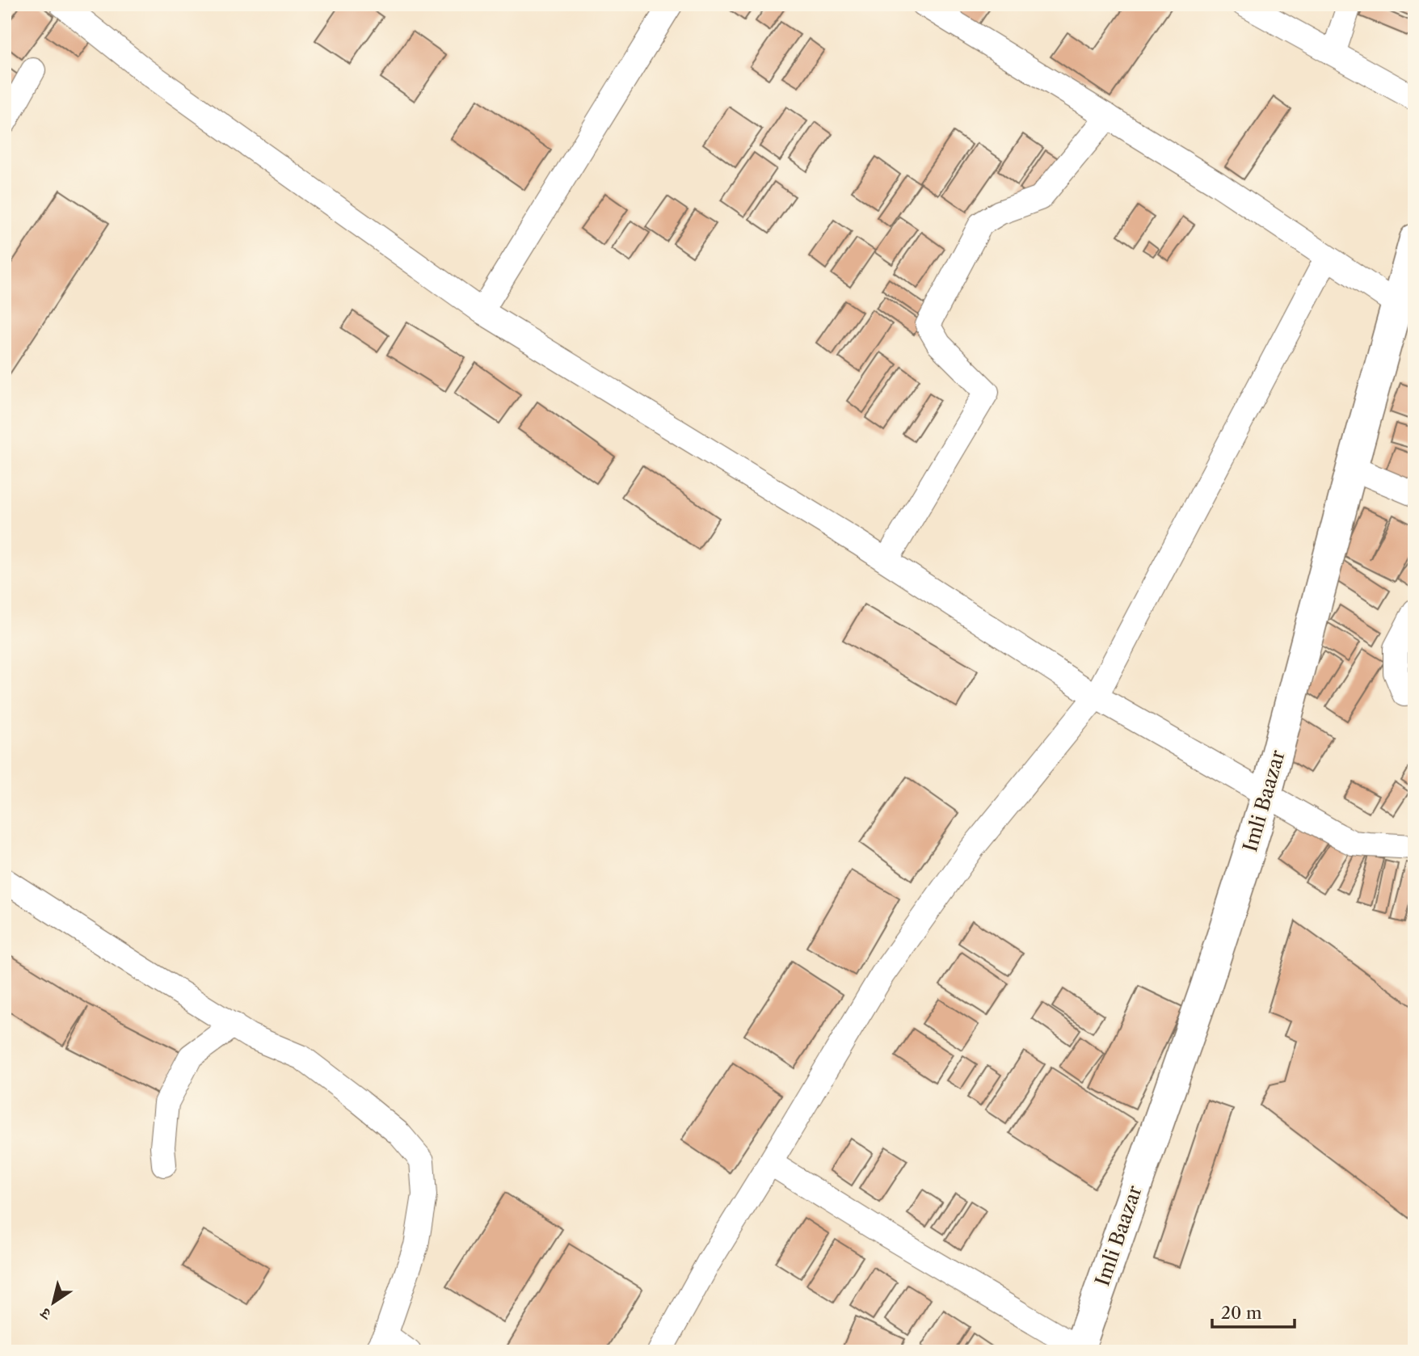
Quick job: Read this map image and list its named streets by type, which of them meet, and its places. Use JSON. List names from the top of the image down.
{
  "streets": {
    "main road": ["Imli Baazar"]
  },
  "scale_bar": "20 m",
  "north": "bottom left"
}
